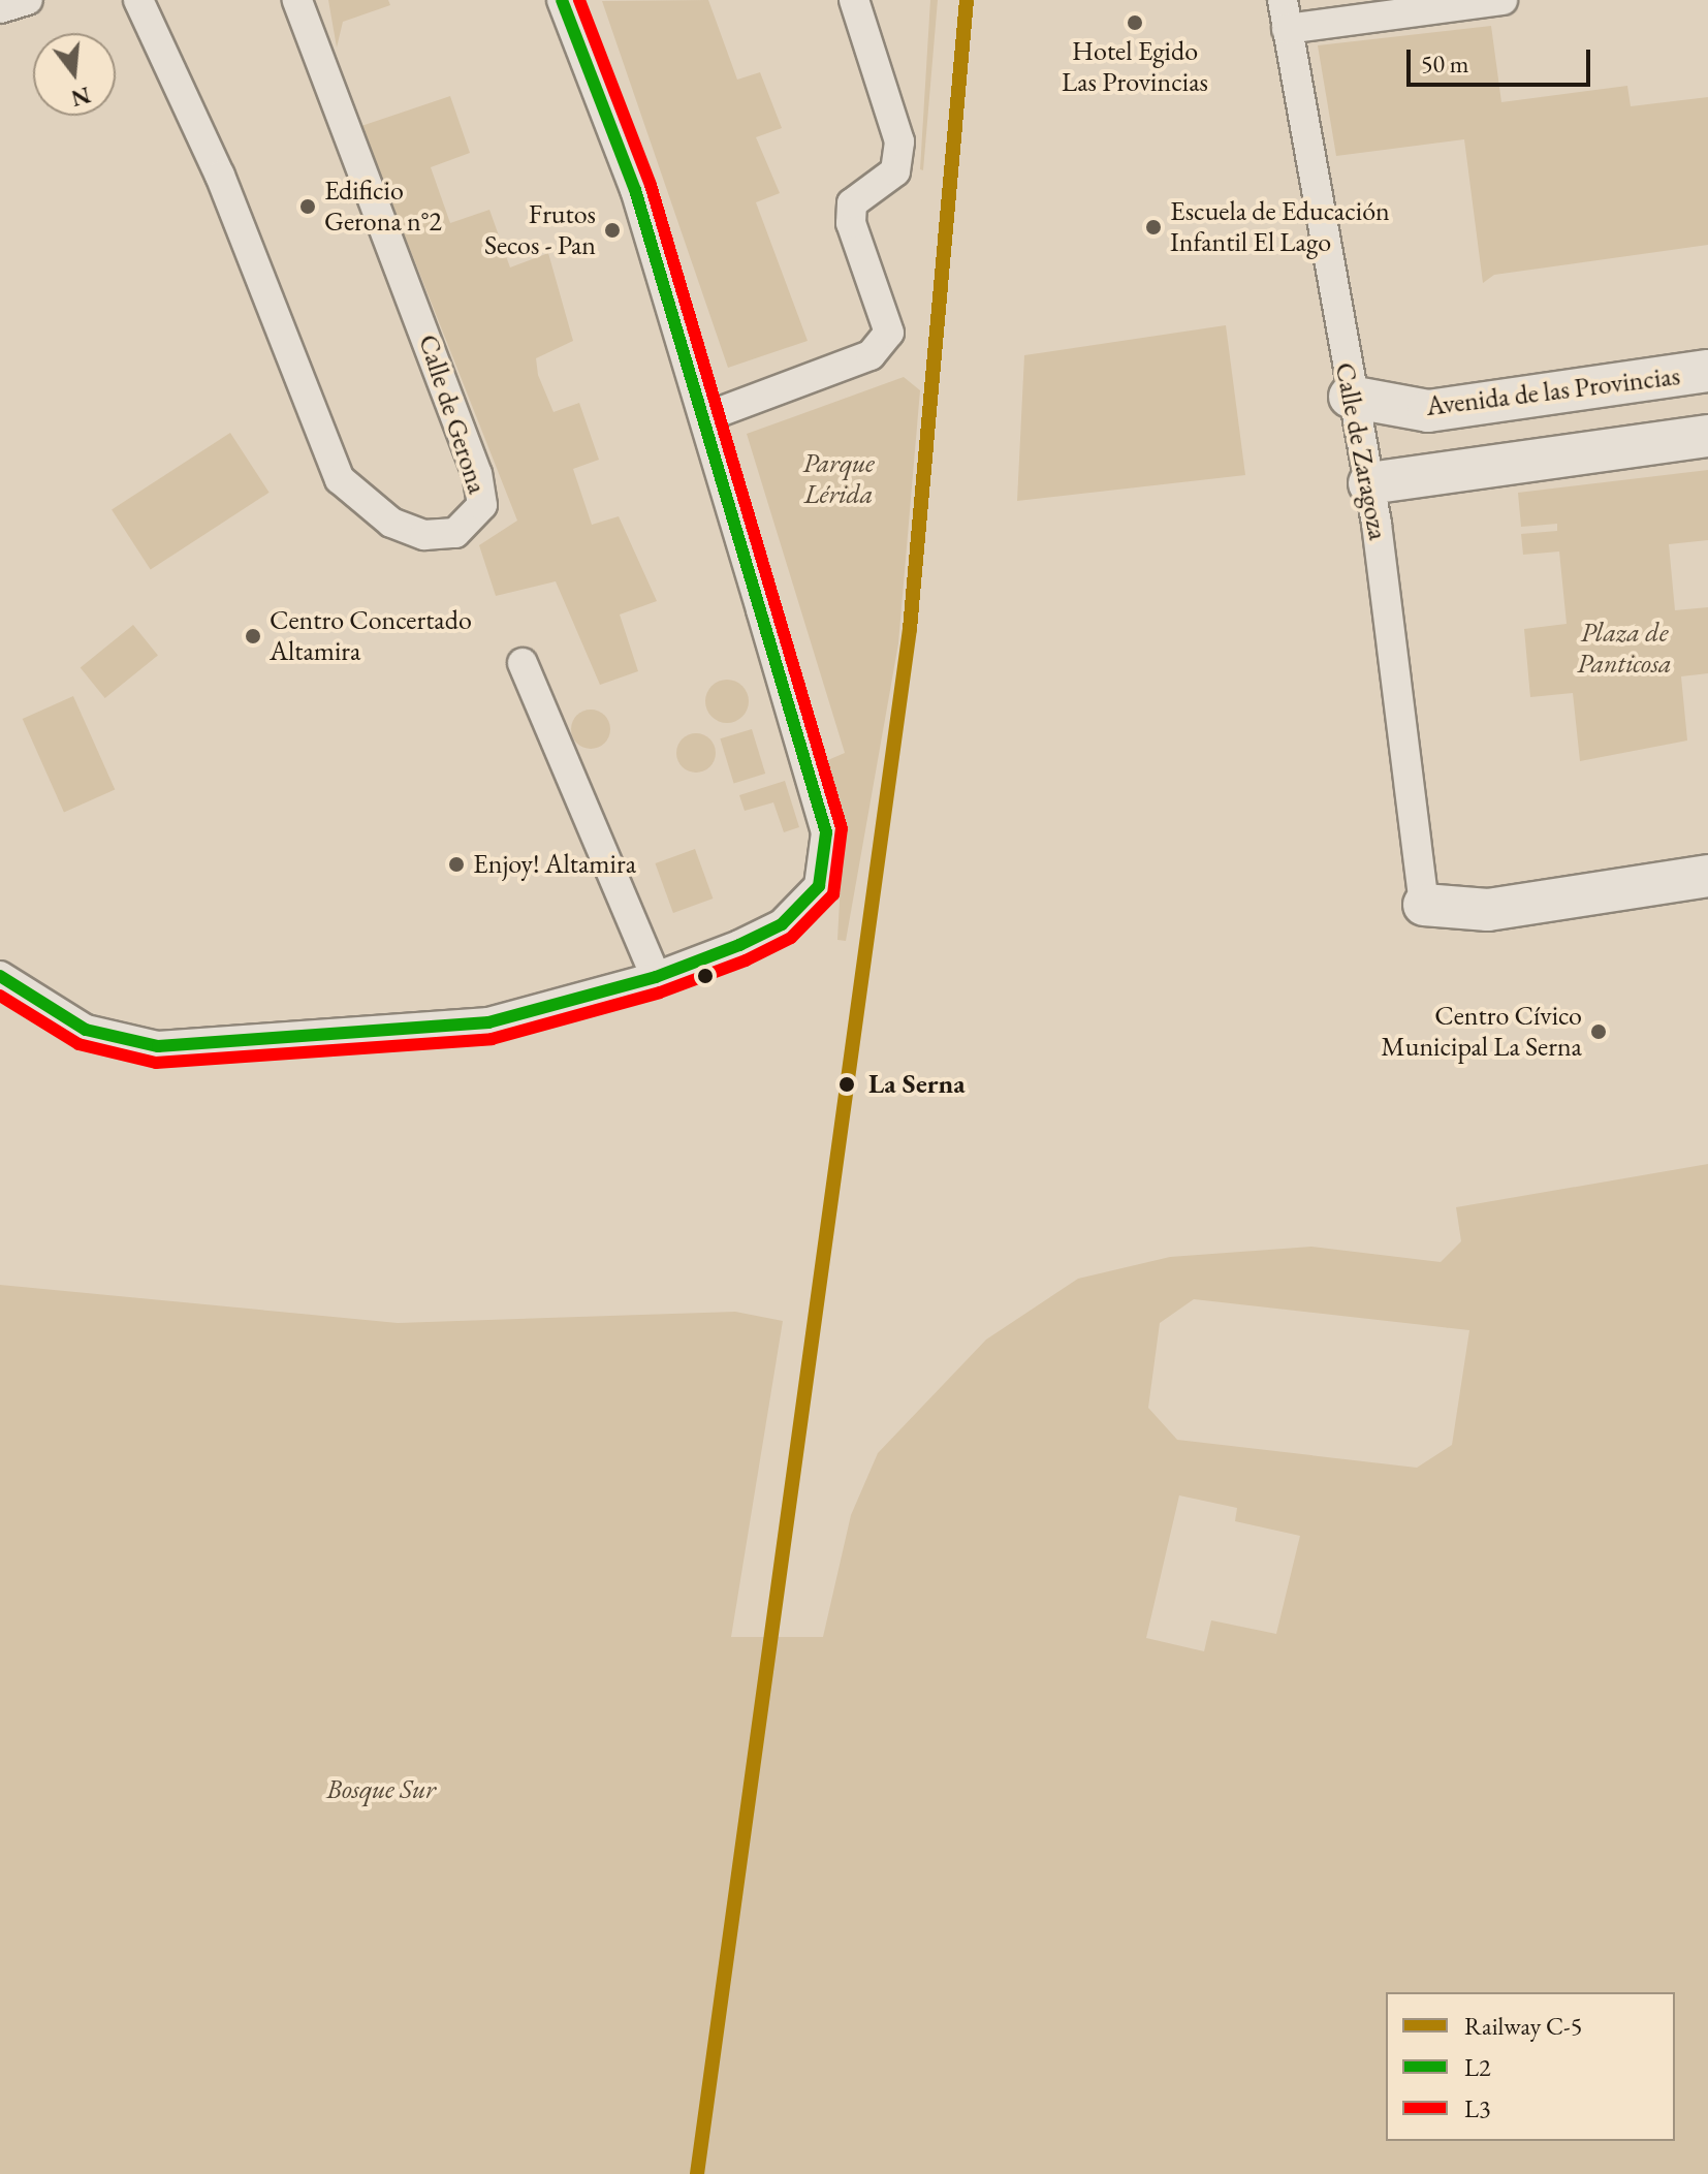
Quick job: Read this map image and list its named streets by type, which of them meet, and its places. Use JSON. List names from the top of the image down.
{
  "streets": {
    "main road": ["Avenida de las Provincias"],
    "street": ["Calle de Gerona", "Calle de Zaragoza"]
  },
  "crossings": [
    ["Avenida de las Provincias", "Calle de Zaragoza"]
  ],
  "parks": ["Parque Lérida", "Plaza de Panticosa", "Bosque Sur"],
  "places": [
    "Hotel Egido Las Provincias",
    "Edificio Gerona n°2",
    "Escuela de Educación Infantil El Lago",
    "Frutos Secos - Pan",
    "Centro Concertado Altamira",
    "Enjoy! Altamira",
    "Centro Cívico Municipal La Serna",
    "La Serna"
  ],
  "lines": ["rail line C-5", "transit line L2", "transit line L3"],
  "legend": ["Railway C-5", "L2", "L3"],
  "scale_bar": "50 m",
  "north": "bottom"
}
